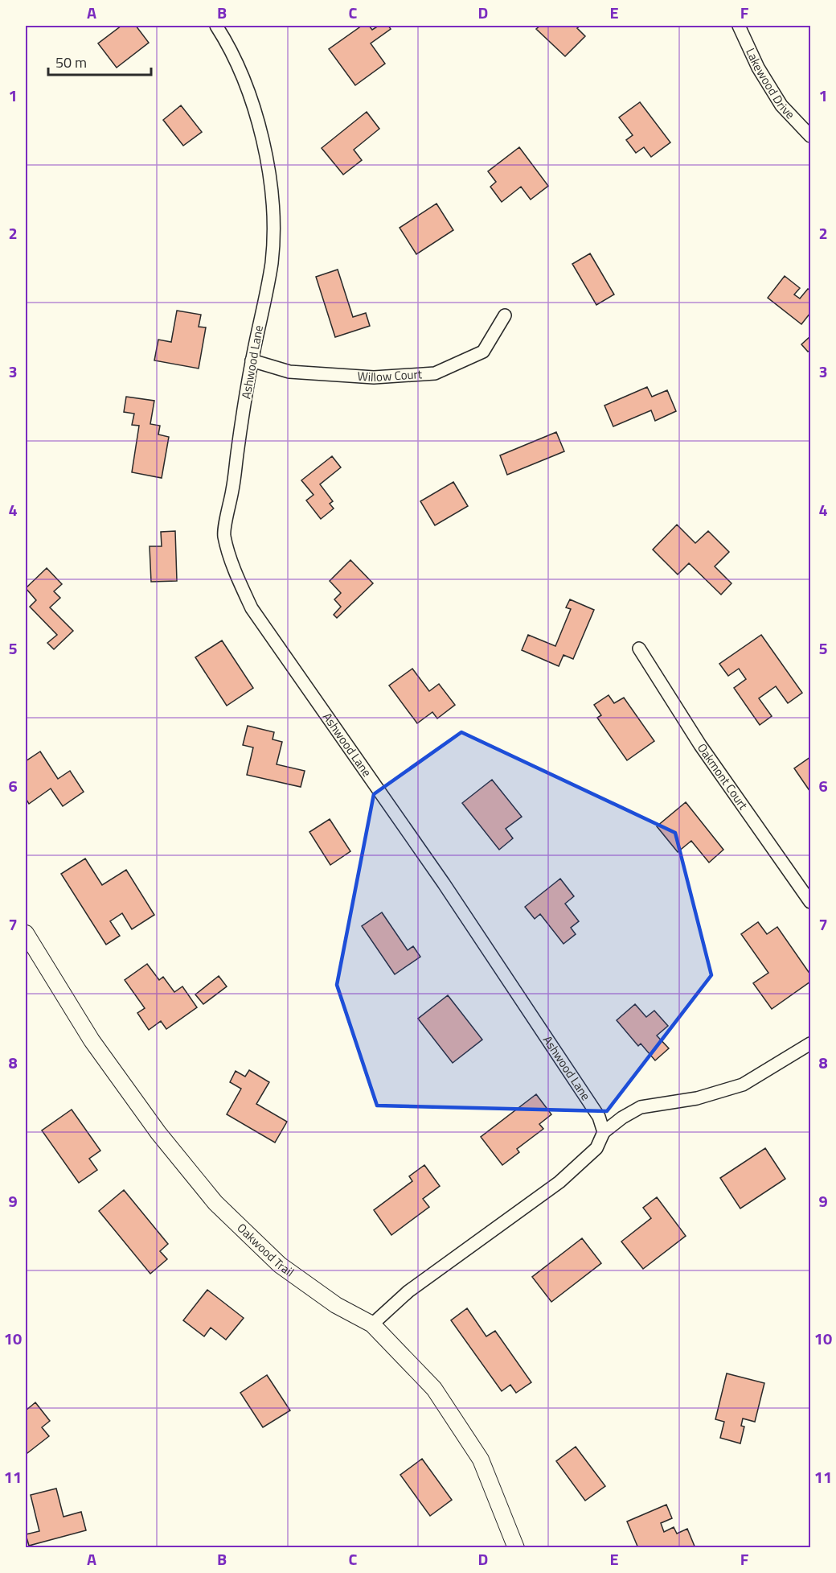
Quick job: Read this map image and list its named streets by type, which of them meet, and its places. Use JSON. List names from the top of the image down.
{
  "streets": {
    "street": [
      "Lakewood Drive",
      "Ashwood Lane",
      "Willow Court",
      "Oakmont Court",
      "Oakwood Trail"
    ]
  },
  "crossings": [
    ["Ashwood Lane", "Willow Court"]
  ],
  "scale_bar": "50 m",
  "grid": {
    "columns": [
      "A",
      "B",
      "C",
      "D",
      "E",
      "F"
    ],
    "rows": [
      "1",
      "2",
      "3",
      "4",
      "5",
      "6",
      "7",
      "8",
      "9",
      "10",
      "11"
    ]
  }
}
